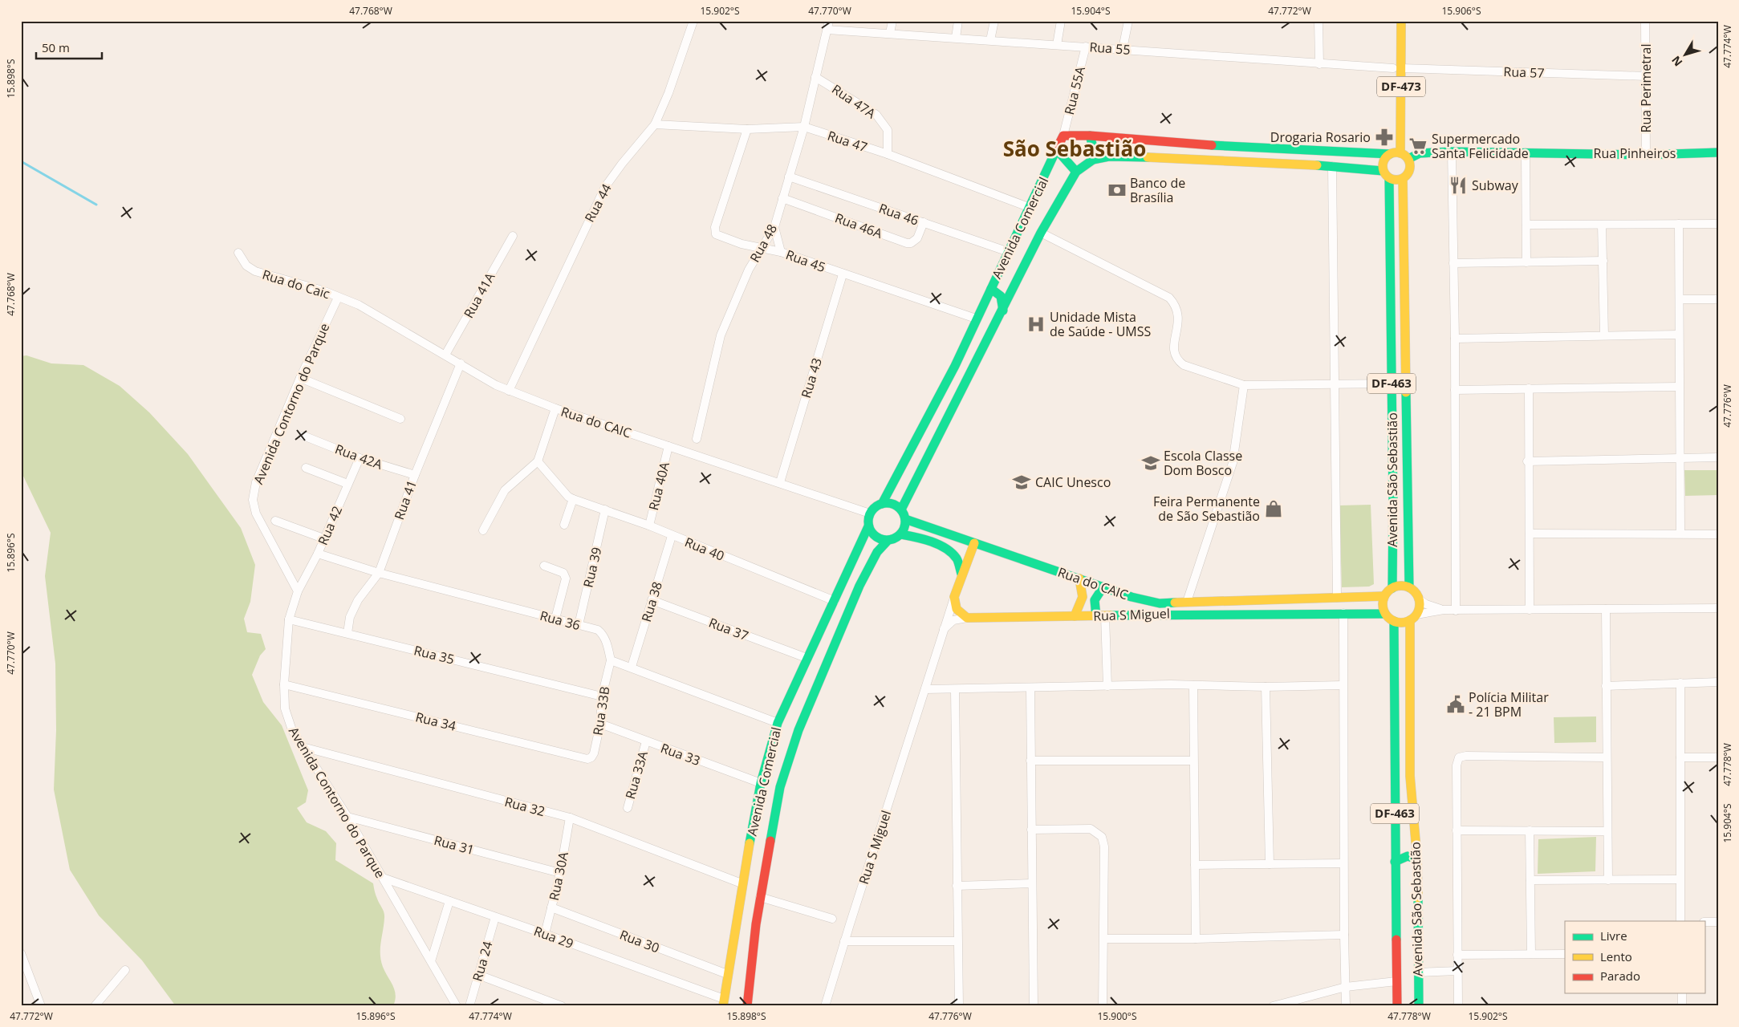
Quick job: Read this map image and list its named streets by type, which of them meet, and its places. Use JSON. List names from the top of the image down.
{
  "streets": {
    "street": [
      "Rua 55",
      "Rua 57",
      "DF-473",
      "Rua Perimetral",
      "Rua 55A",
      "Rua 47A",
      "Rua 47",
      "Rua Pinheiros",
      "Rua 44",
      "Rua 46",
      "Rua 46A",
      "Avenida Comercial",
      "Rua 48",
      "Rua 45",
      "Rua do Caic",
      "Rua 41A",
      "Rua 43",
      "DF-463",
      "Avenida Contorno do Parque",
      "Rua do CAIC",
      "Rua 42A",
      "Avenida São Sebastião",
      "Rua 40A",
      "Rua 41",
      "Rua 42",
      "Rua 40",
      "Rua 39",
      "Rua 38",
      "Rua S Miguel",
      "Rua 36",
      "Rua 37",
      "Rua 35",
      "Rua 33B",
      "Rua 34",
      "Rua 33",
      "Rua 33A",
      "Rua 32",
      "Rua 31",
      "Rua 30A",
      "Rua 29",
      "Rua 30",
      "Rua 24"
    ]
  },
  "crossings": [
    ["Rua 55", "Rua 57"],
    ["Rua 55", "DF-473"],
    ["Rua 55", "Rua 55A"],
    ["Rua 55", "Rua 48"],
    ["Rua 57", "DF-473"],
    ["Rua 57", "Rua Perimetral"],
    ["DF-473", "Rua Pinheiros"],
    ["DF-473", "Avenida Comercial"],
    ["DF-473", "Avenida São Sebastião"],
    ["Rua Perimetral", "Rua Pinheiros"],
    ["Rua 55A", "Avenida Comercial"],
    ["Rua 47A", "Rua 47"],
    ["Rua 47A", "Rua 48"],
    ["Rua 47", "Rua 44"],
    ["Rua 47", "Avenida Comercial"],
    ["Rua 47", "Rua 48"],
    ["Rua 47", "Rua 45"],
    ["Rua Pinheiros", "Avenida Comercial"],
    ["Rua Pinheiros", "Avenida São Sebastião"],
    ["Rua 44", "Rua do CAIC"],
    ["Rua 46", "Rua 46A"],
    ["Rua 46", "Avenida Comercial"],
    ["Rua 46", "Rua 48"],
    ["Rua 46A", "Rua 48"],
    ["Avenida Comercial", "Rua 45"],
    ["Avenida Comercial", "Rua do CAIC"],
    ["Avenida Comercial", "Avenida São Sebastião"],
    ["Avenida Comercial", "Rua 40"],
    ["Avenida Comercial", "Rua 37"],
    ["Avenida Comercial", "Rua 33"],
    ["Avenida Comercial", "Rua 32"],
    ["Avenida Comercial", "Rua 29"],
    ["Avenida Comercial", "Rua 30"],
    ["Rua 48", "Rua 45"],
    ["Rua 45", "Rua 43"],
    ["Rua do Caic", "Avenida Contorno do Parque"],
    ["Rua do Caic", "Rua do CAIC"],
    ["Rua 41A", "Rua do CAIC"],
    ["Rua 43", "Rua do CAIC"],
    ["DF-463", "Rua do CAIC"],
    ["DF-463", "Avenida São Sebastião"],
    ["DF-463", "Rua S Miguel"],
    ["Avenida Contorno do Parque", "Rua do CAIC"],
    ["Avenida Contorno do Parque", "Rua 42"],
    ["Avenida Contorno do Parque", "Rua 35"],
    ["Avenida Contorno do Parque", "Rua 34"],
    ["Avenida Contorno do Parque", "Rua 32"],
    ["Avenida Contorno do Parque", "Rua 31"],
    ["Avenida Contorno do Parque", "Rua 29"],
    ["Rua do CAIC", "Avenida São Sebastião"],
    ["Rua do CAIC", "Rua 40A"],
    ["Rua do CAIC", "Rua 41"],
    ["Rua do CAIC", "Rua S Miguel"],
    ["Rua 42A", "Rua 41"],
    ["Rua 42A", "Rua 42"],
    ["Avenida São Sebastião", "Rua S Miguel"],
    ["Rua 40A", "Rua 40"],
    ["Rua 41", "Rua 36"],
    ["Rua 41", "Rua 35"],
    ["Rua 42", "Rua 36"],
    ["Rua 40", "Rua 39"],
    ["Rua 40", "Rua 38"],
    ["Rua 39", "Rua 36"],
    ["Rua 38", "Rua 37"],
    ["Rua 36", "Rua 33B"],
    ["Rua 35", "Rua 33B"],
    ["Rua 33B", "Rua 34"],
    ["Rua 33B", "Rua 33"],
    ["Rua 33", "Rua 33A"],
    ["Rua 32", "Rua 30A"],
    ["Rua 31", "Rua 30A"],
    ["Rua 30A", "Rua 29"],
    ["Rua 30A", "Rua 30"],
    ["Rua 29", "Rua 24"]
  ],
  "districts": ["São Sebastião"],
  "places": {
    "pharmacy": ["Drogaria Rosario"],
    "supermarket": ["Supermercado Santa Felicidade"],
    "restaurant": ["Subway"],
    "bank": ["Banco de Brasília"],
    "hospital": ["Unidade Mista de Saúde - UMSS"],
    "school or university": ["Escola Classe Dom Bosco", "CAIC Unesco"],
    "shop": ["Feira Permanente de São Sebastião"],
    "public building": ["Polícia Militar - 21 BPM"]
  },
  "legend": ["Livre", "Lento", "Parado"],
  "scale_bar": "50 m",
  "north": "bottom left",
  "coordinates": [
    "47.768°W",
    "15.902°S",
    "47.770°W",
    "15.904°S",
    "47.772°W",
    "15.906°S",
    "47.774°W",
    "15.898°S",
    "47.776°W",
    "15.896°S",
    "47.778°W",
    "15.900°S"
  ]
}
